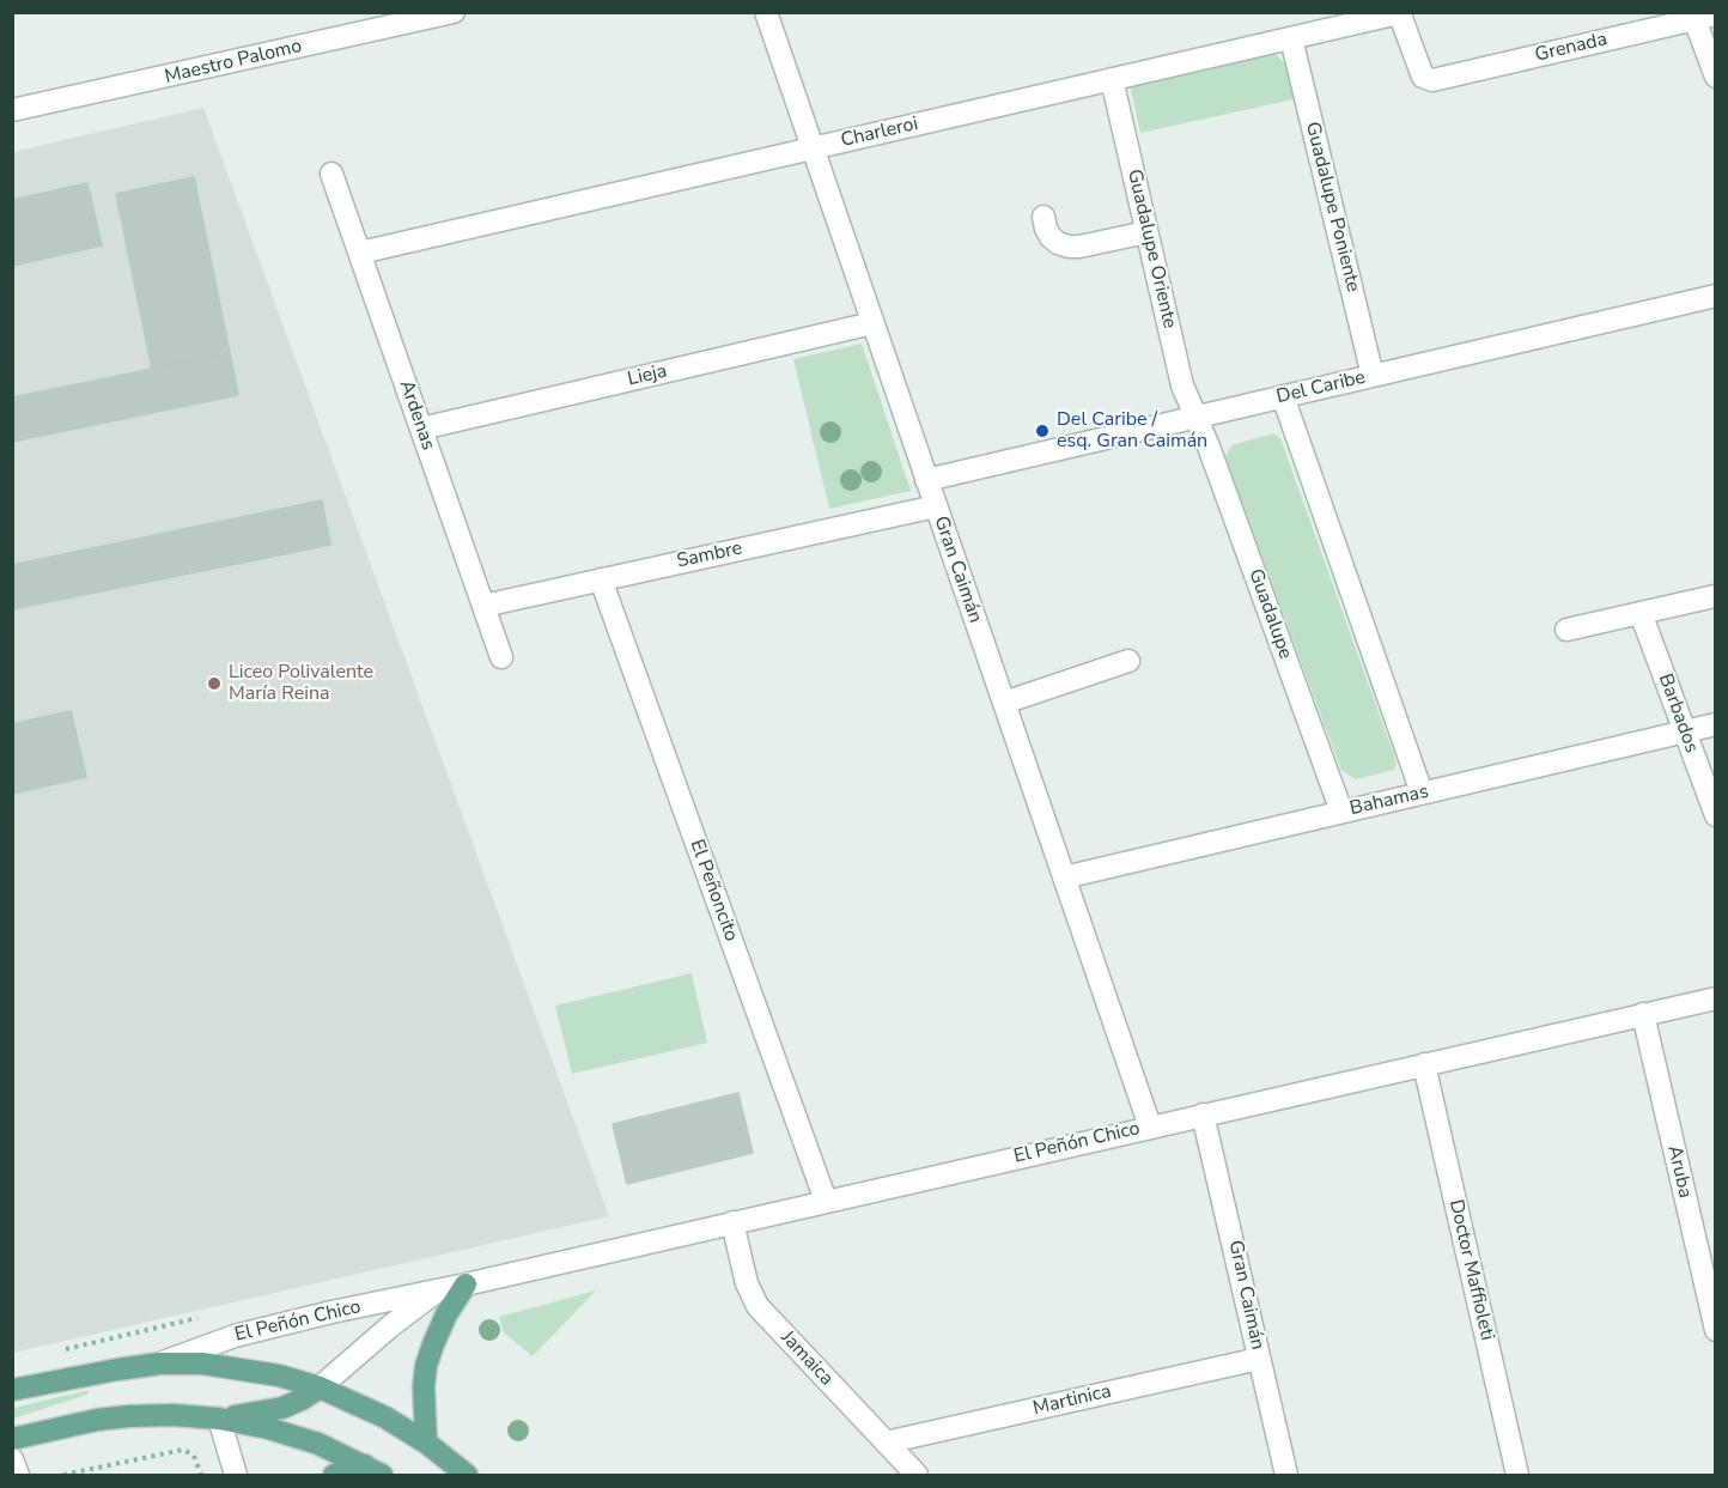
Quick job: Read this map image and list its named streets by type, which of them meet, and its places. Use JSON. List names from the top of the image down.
{
  "streets": {
    "street": [
      "Grenada",
      "Maestro Palomo",
      "Charleroi",
      "Guadalupe Poniente",
      "Guadalupe Oriente",
      "Lieja",
      "Del Caribe",
      "Ardenas",
      "Sambre",
      "Gran Caimán",
      "Guadalupe",
      "Barbados",
      "Bahamas",
      "El Peñoncito",
      "El Peñón Chico",
      "Aruba",
      "Doctor Maffioleti",
      "Jamaica",
      "Martinica"
    ]
  },
  "crossings": [
    ["Grenada", "Charleroi"],
    ["Charleroi", "Guadalupe Poniente"],
    ["Charleroi", "Guadalupe Oriente"],
    ["Charleroi", "Ardenas"],
    ["Charleroi", "Gran Caimán"],
    ["Guadalupe Poniente", "Del Caribe"],
    ["Guadalupe Oriente", "Del Caribe"],
    ["Guadalupe Oriente", "Guadalupe"],
    ["Lieja", "Ardenas"],
    ["Lieja", "Gran Caimán"],
    ["Del Caribe", "Gran Caimán"],
    ["Del Caribe", "Guadalupe"],
    ["Ardenas", "Sambre"],
    ["Sambre", "Gran Caimán"],
    ["Sambre", "El Peñoncito"],
    ["Gran Caimán", "Bahamas"],
    ["Gran Caimán", "El Peñón Chico"],
    ["Gran Caimán", "Martinica"],
    ["Guadalupe", "Bahamas"],
    ["Barbados", "Bahamas"],
    ["El Peñoncito", "El Peñón Chico"],
    ["El Peñón Chico", "Aruba"],
    ["El Peñón Chico", "Doctor Maffioleti"],
    ["El Peñón Chico", "Jamaica"],
    ["Jamaica", "Martinica"]
  ],
  "places": ["Del Caribe / esq. Gran Caimán", "Liceo Polivalente María Reina"]
}
